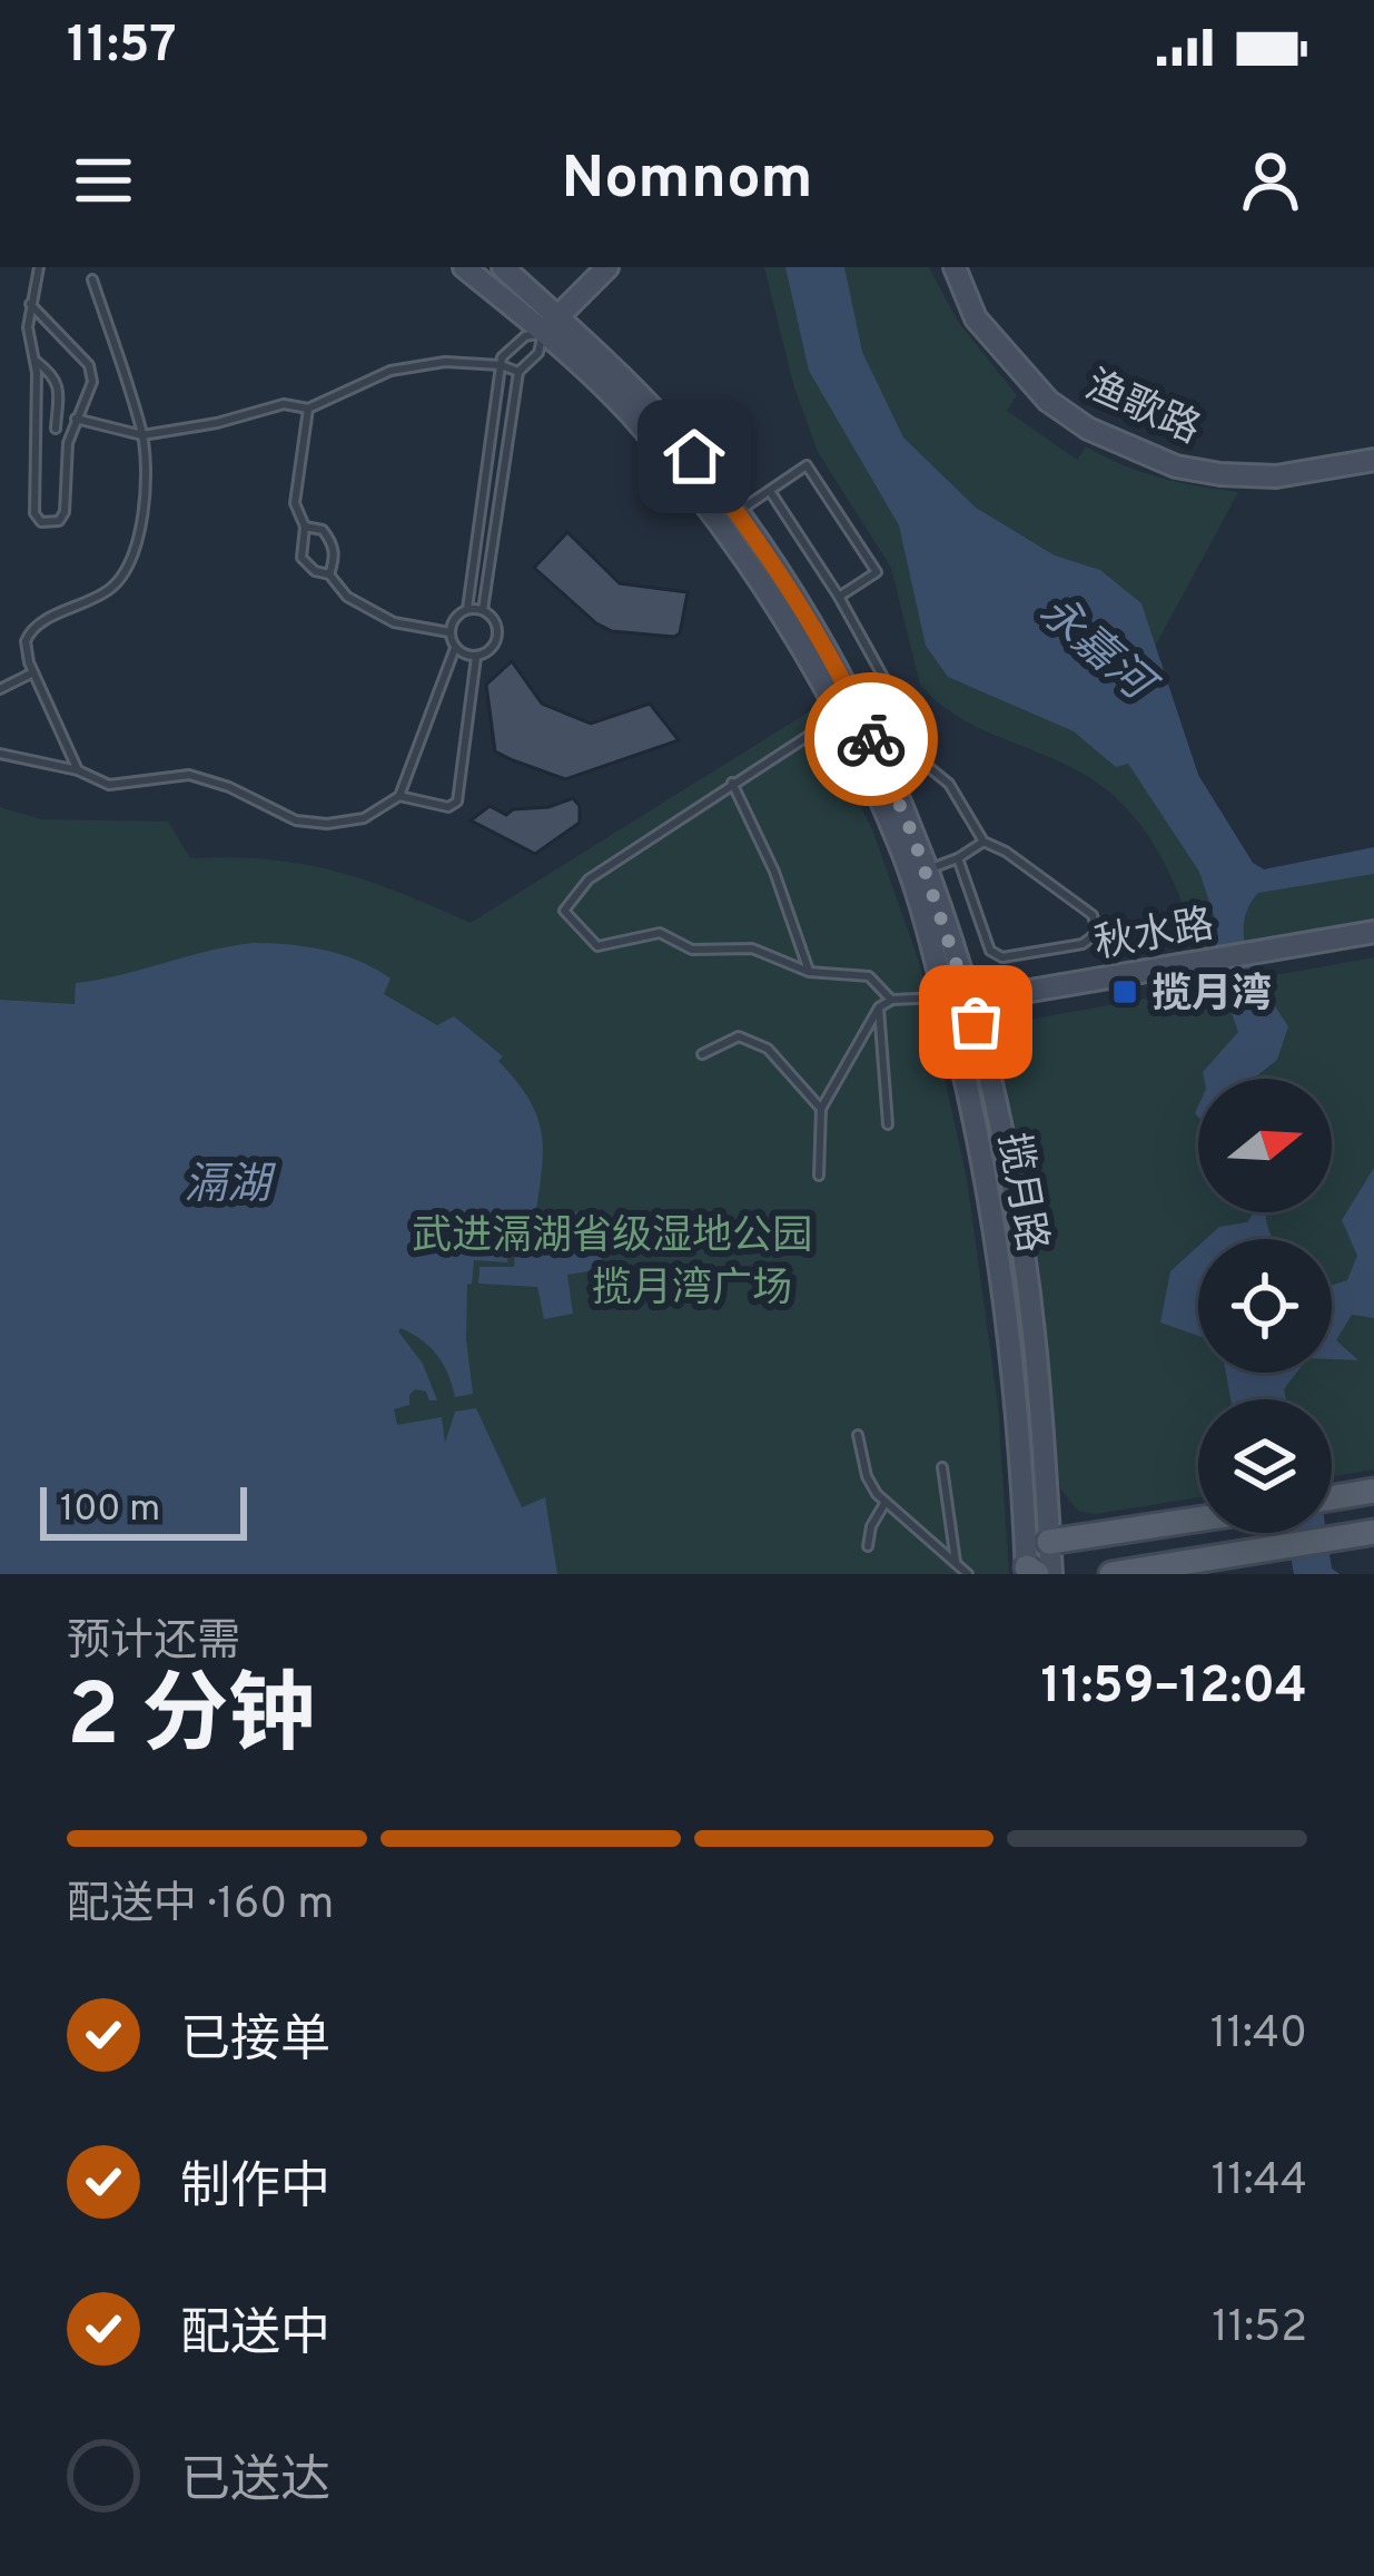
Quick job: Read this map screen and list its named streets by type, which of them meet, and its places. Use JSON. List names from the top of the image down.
{
  "streets": {
    "street": ["渔歌路", "秋水路", "揽月路"]
  },
  "crossings": [
    ["秋水路", "揽月路"]
  ],
  "water": ["永嘉河", "滆湖"],
  "parks": ["武进滆湖省级湿地公园", "揽月湾广场"],
  "places": {
    "transit": ["揽月湾"]
  },
  "scale_bar": "100 m",
  "north": "right",
  "page": {
    "status": "11:57",
    "header": "Nomnom",
    "scale": "100 m",
    "heading": ["2 分钟", "预计还需", "11:59–12:04"],
    "bar": "配送中 · 160 m",
    "list": [
      ["已接单", "11:40"],
      ["制作中", "11:44"],
      ["配送中", "11:52"],
      "已送达"
    ]
  }
}
